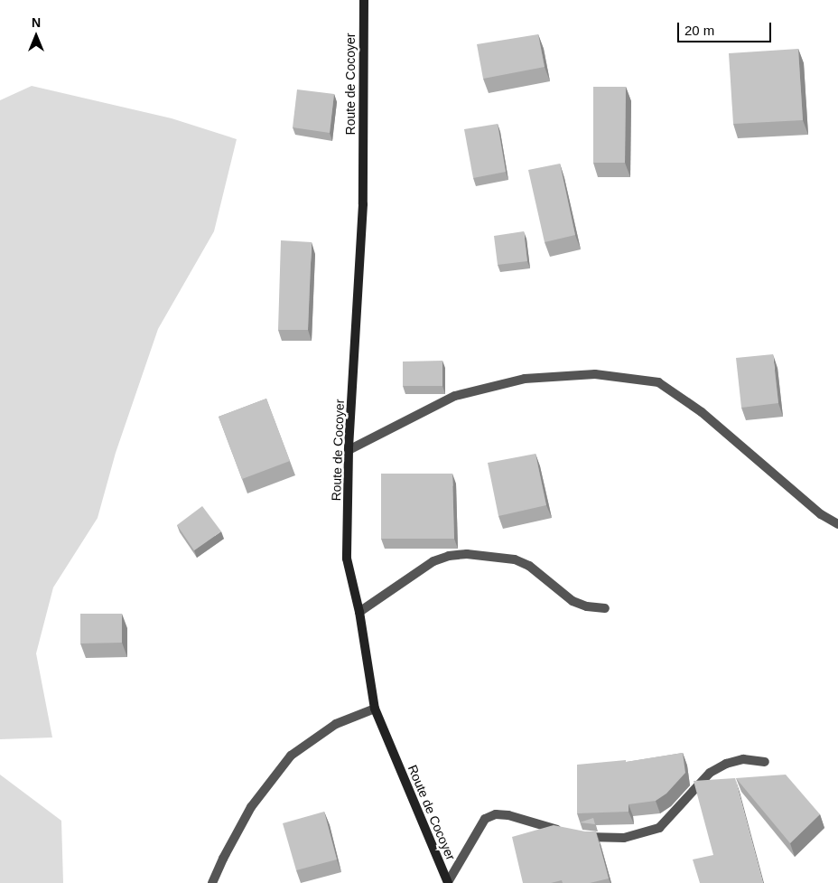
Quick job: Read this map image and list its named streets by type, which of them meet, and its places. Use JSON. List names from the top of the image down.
{
  "streets": {
    "main road": ["Route de Cocoyer"]
  },
  "scale_bar": "20 m",
  "north": "top"
}
